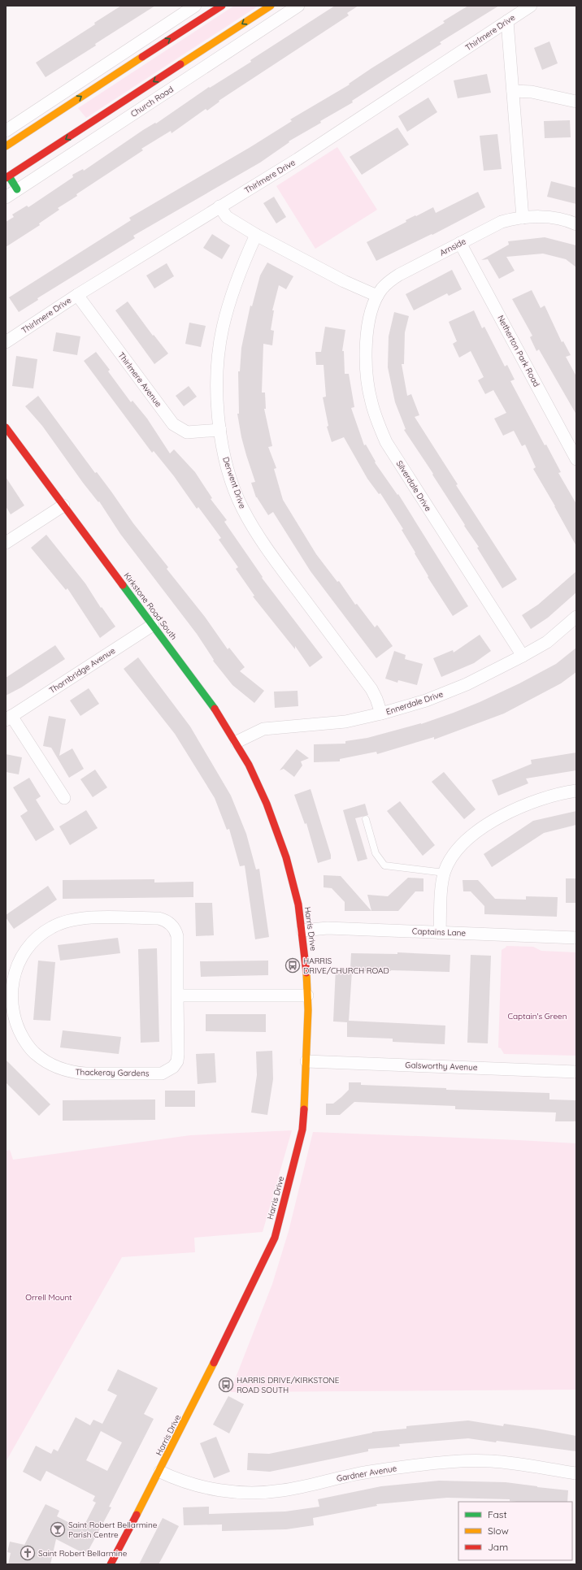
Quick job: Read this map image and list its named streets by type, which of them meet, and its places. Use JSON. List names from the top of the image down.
{
  "streets": {
    "main road": ["Church Road", "Kirkstone Road South", "Harris Drive"],
    "street": [
      "Thirlmere Drive",
      "Arnside",
      "Netherton Park Road",
      "Thirlmere Avenue",
      "Derwent Drive",
      "Silverdale Drive",
      "Thornbridge Avenue",
      "Ennerdale Drive",
      "Captains Lane",
      "Galsworthy Avenue",
      "Thackeray Gardens",
      "Gardner Avenue"
    ]
  },
  "crossings": [
    ["Thirlmere Drive", "Thirlmere Avenue"],
    ["Arnside", "Netherton Park Road"],
    ["Arnside", "Silverdale Drive"],
    ["Thirlmere Avenue", "Derwent Drive"],
    ["Derwent Drive", "Ennerdale Drive"],
    ["Silverdale Drive", "Ennerdale Drive"],
    ["Kirkstone Road South", "Thornbridge Avenue"],
    ["Kirkstone Road South", "Ennerdale Drive"],
    ["Kirkstone Road South", "Harris Drive"],
    ["Harris Drive", "Captains Lane"],
    ["Harris Drive", "Galsworthy Avenue"],
    ["Harris Drive", "Gardner Avenue"]
  ],
  "parks": ["Captain's Green", "Orrell Mount"],
  "places": {
    "bus stop": ["HARRIS DRIVE/CHURCH ROAD", "HARRIS DRIVE/KIRKSTONE ROAD SOUTH"],
    "bar": ["Saint Robert Bellarmine Parish Centre"],
    "church": ["Saint Robert Bellarmine"]
  },
  "legend": ["Fast", "Slow", "Jam"]
}
